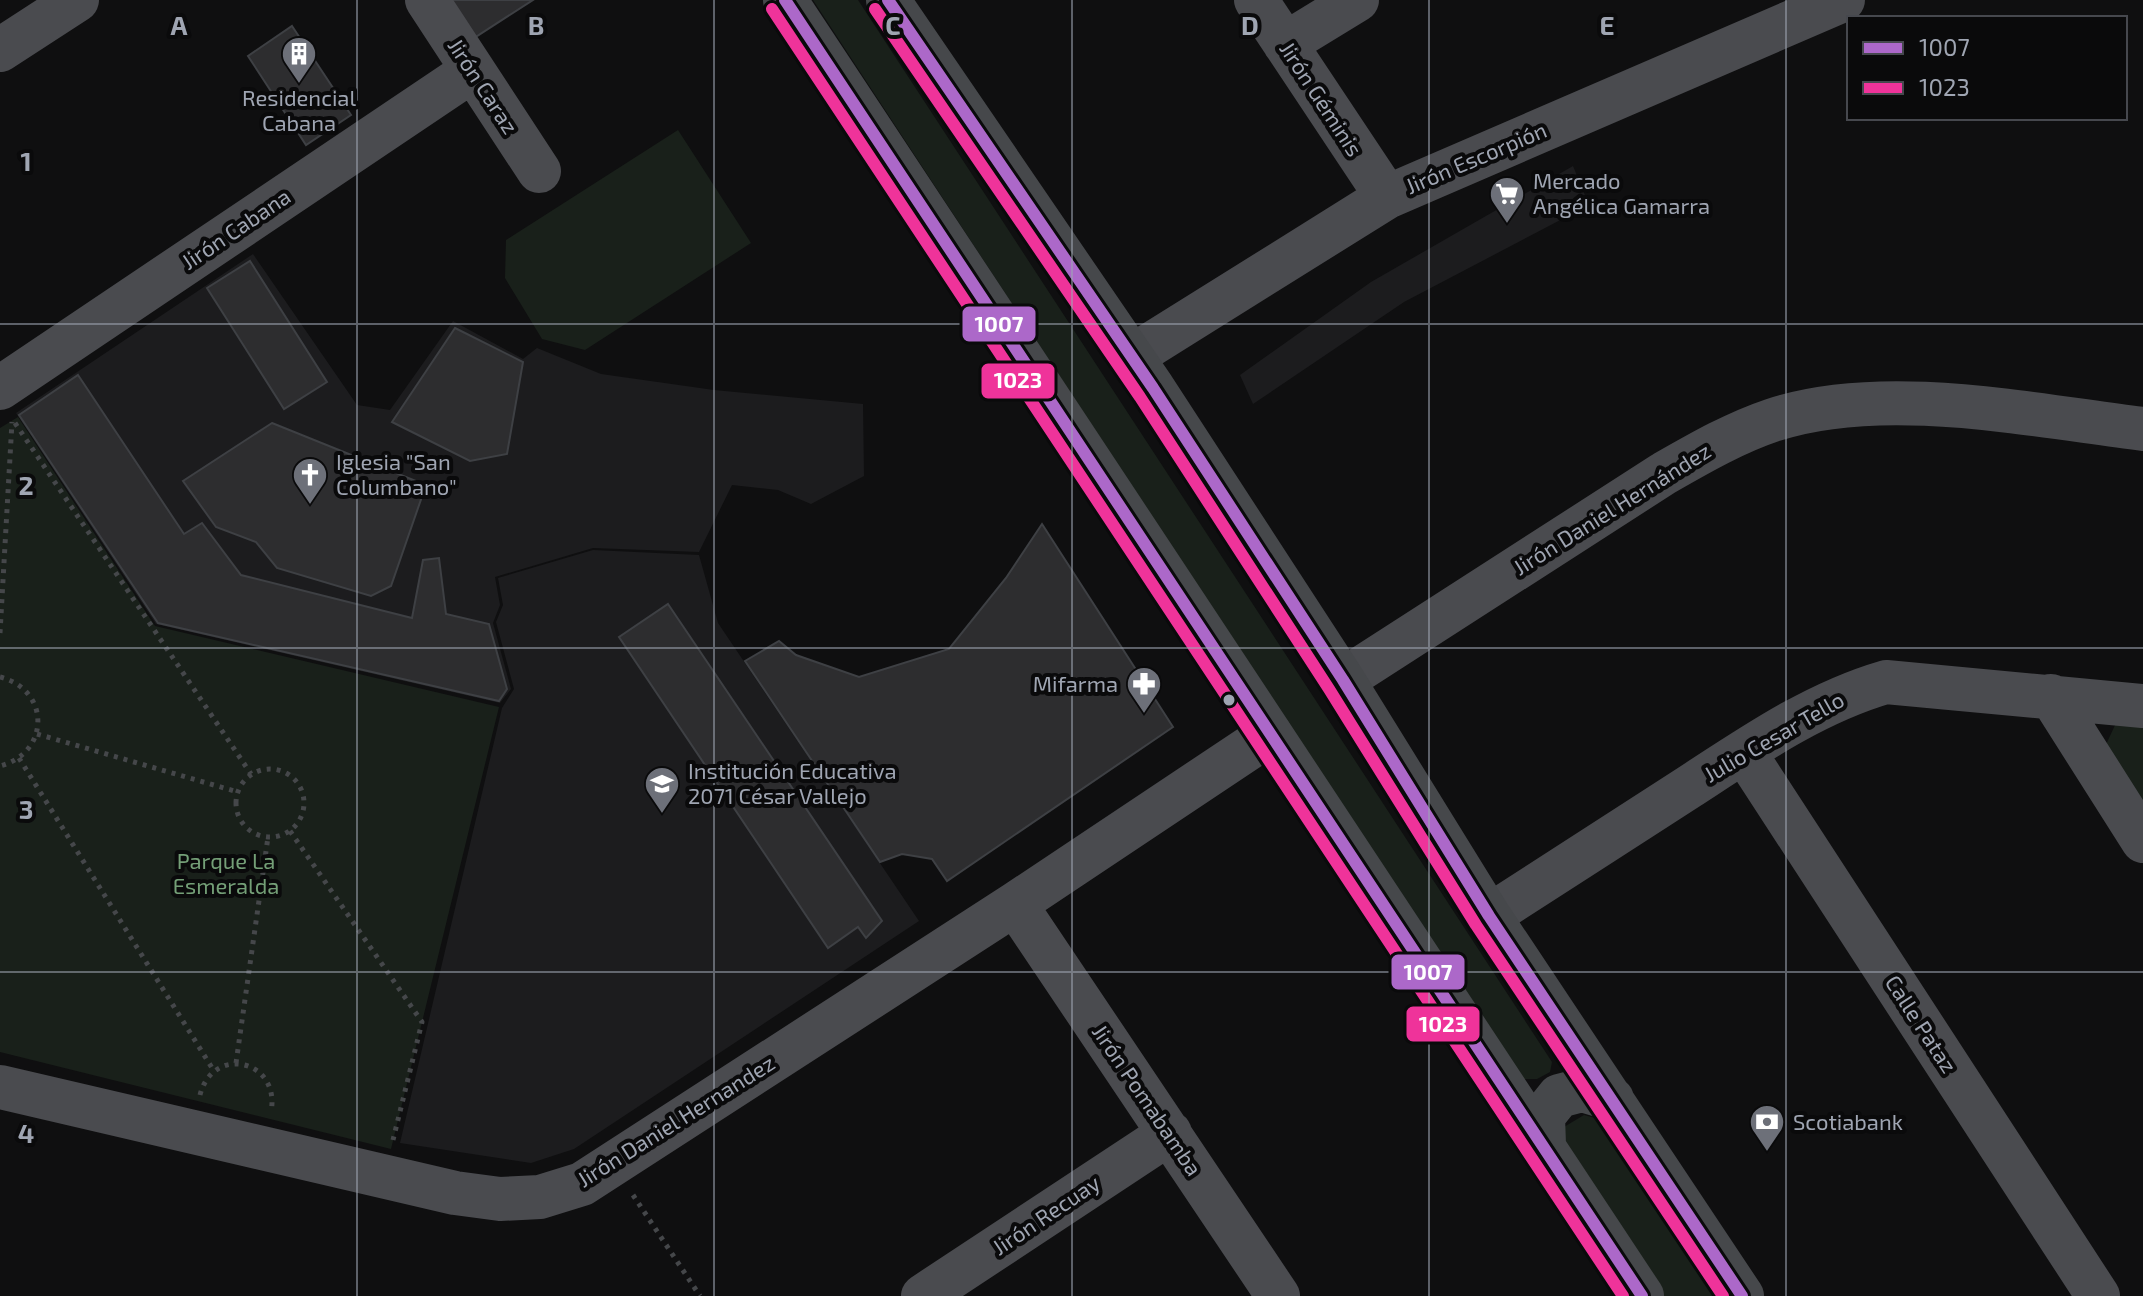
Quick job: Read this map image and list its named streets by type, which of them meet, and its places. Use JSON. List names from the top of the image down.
{
  "streets": {
    "street": [
      "Jirón Caraz",
      "Jirón Géminis",
      "Jirón Escorpión",
      "Jirón Cabana",
      "Jirón Daniel Hernández",
      "Julio Cesar Tello",
      "Calle Pataz",
      "Jirón Pomabamba",
      "Jirón Daniel Hernandez",
      "Jirón Recuay"
    ]
  },
  "crossings": [
    ["Jirón Caraz", "Jirón Cabana"],
    ["Jirón Géminis", "Jirón Escorpión"],
    ["Julio Cesar Tello", "Calle Pataz"],
    ["Jirón Pomabamba", "Jirón Daniel Hernandez"],
    ["Jirón Pomabamba", "Jirón Recuay"]
  ],
  "parks": ["Parque La Esmeralda"],
  "places": {
    "building": ["Residencial Cabana"],
    "supermarket": ["Mercado Angélica Gamarra"],
    "church": ["Iglesia \"San Columbano\""],
    "pharmacy": ["Mifarma"],
    "school or university": ["Institución Educativa 2071 César Vallejo"],
    "bank": ["Scotiabank"]
  },
  "lines": ["transit line 1007", "transit line 1023"],
  "legend": ["1007", "1023"],
  "grid": {
    "columns": [
      "A",
      "B",
      "C",
      "D",
      "E"
    ],
    "rows": [
      "1",
      "2",
      "3",
      "4"
    ]
  }
}
